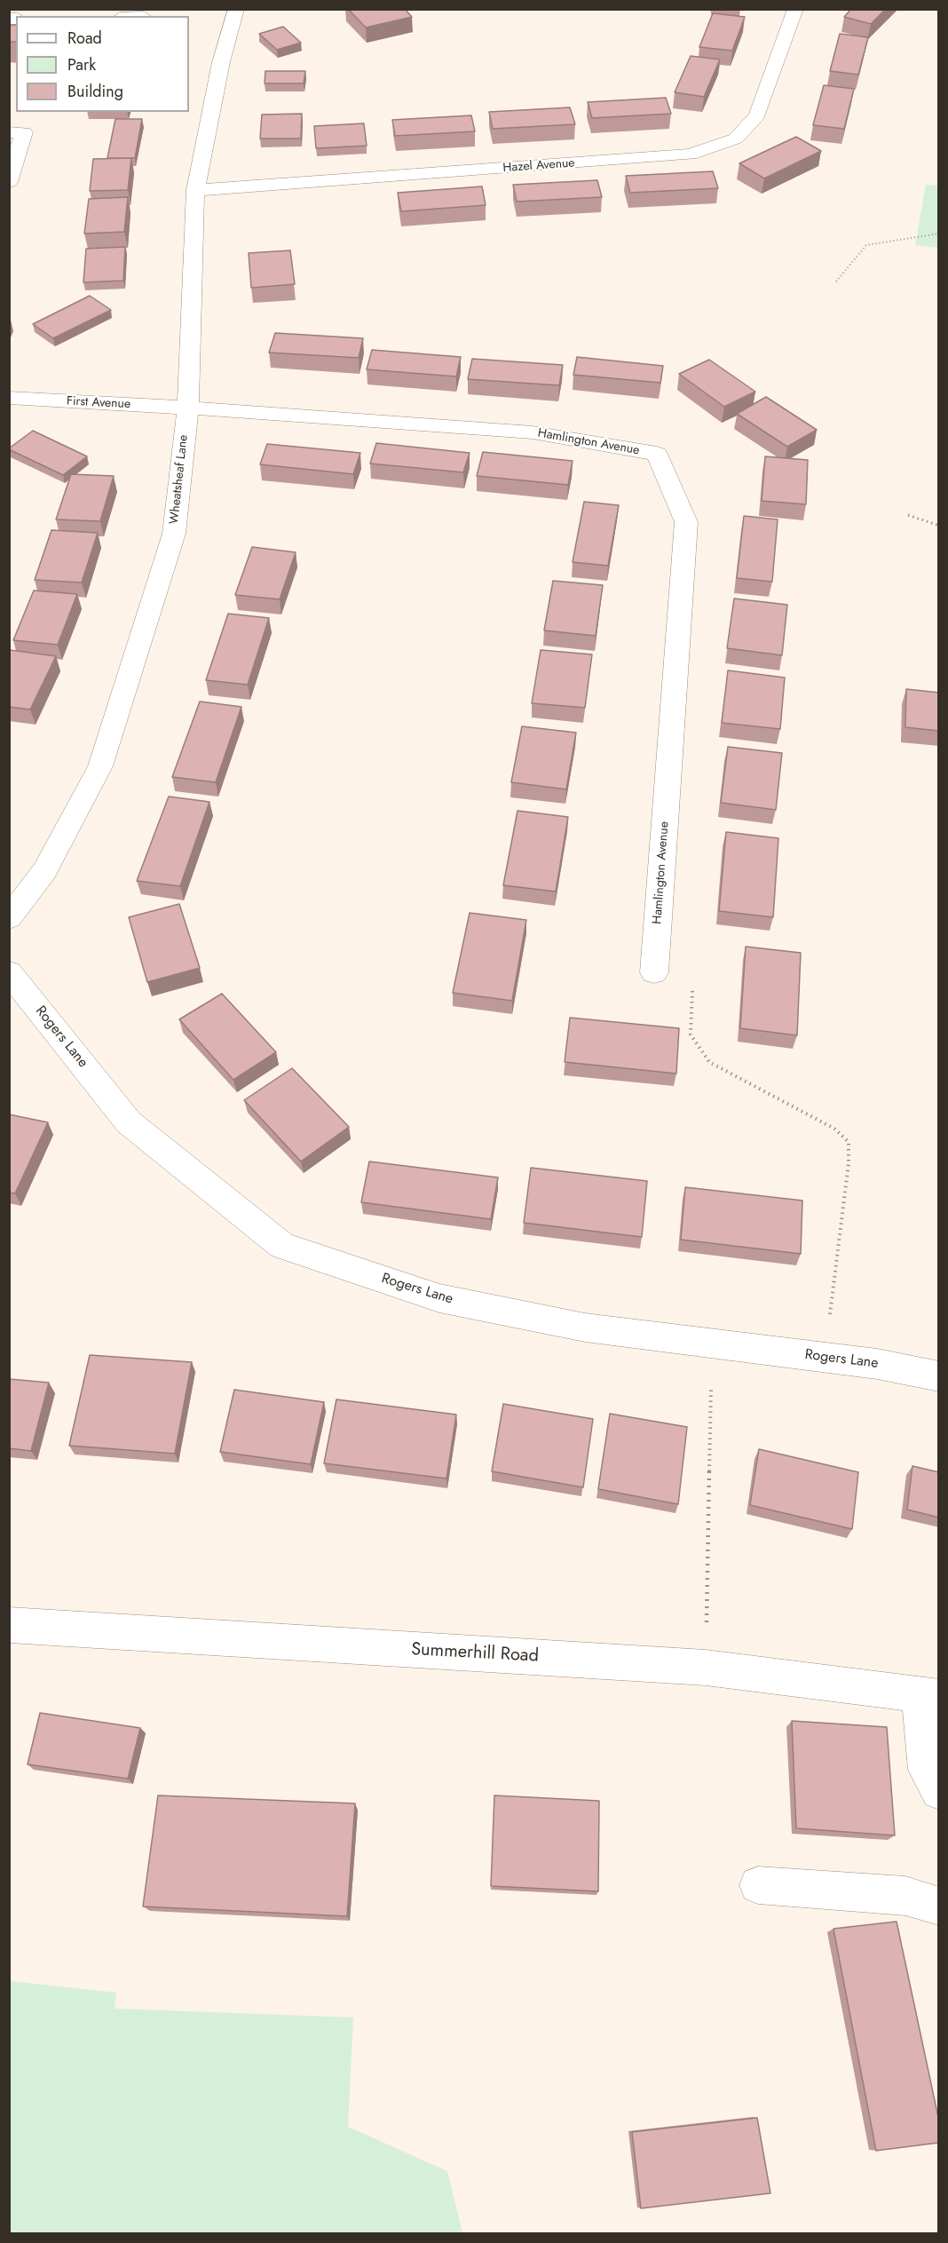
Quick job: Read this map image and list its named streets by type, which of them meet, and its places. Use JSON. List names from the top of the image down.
{
  "streets": {
    "street": [
      "Hazel Avenue",
      "First Avenue",
      "Hamlington Avenue",
      "Wheatsheaf Lane",
      "Rogers Lane",
      "Summerhill Road"
    ]
  },
  "crossings": [
    ["Hazel Avenue", "Wheatsheaf Lane"],
    ["First Avenue", "Hamlington Avenue"],
    ["First Avenue", "Wheatsheaf Lane"],
    ["Hamlington Avenue", "Wheatsheaf Lane"]
  ],
  "legend": ["Road", "Park", "Building"]
}
